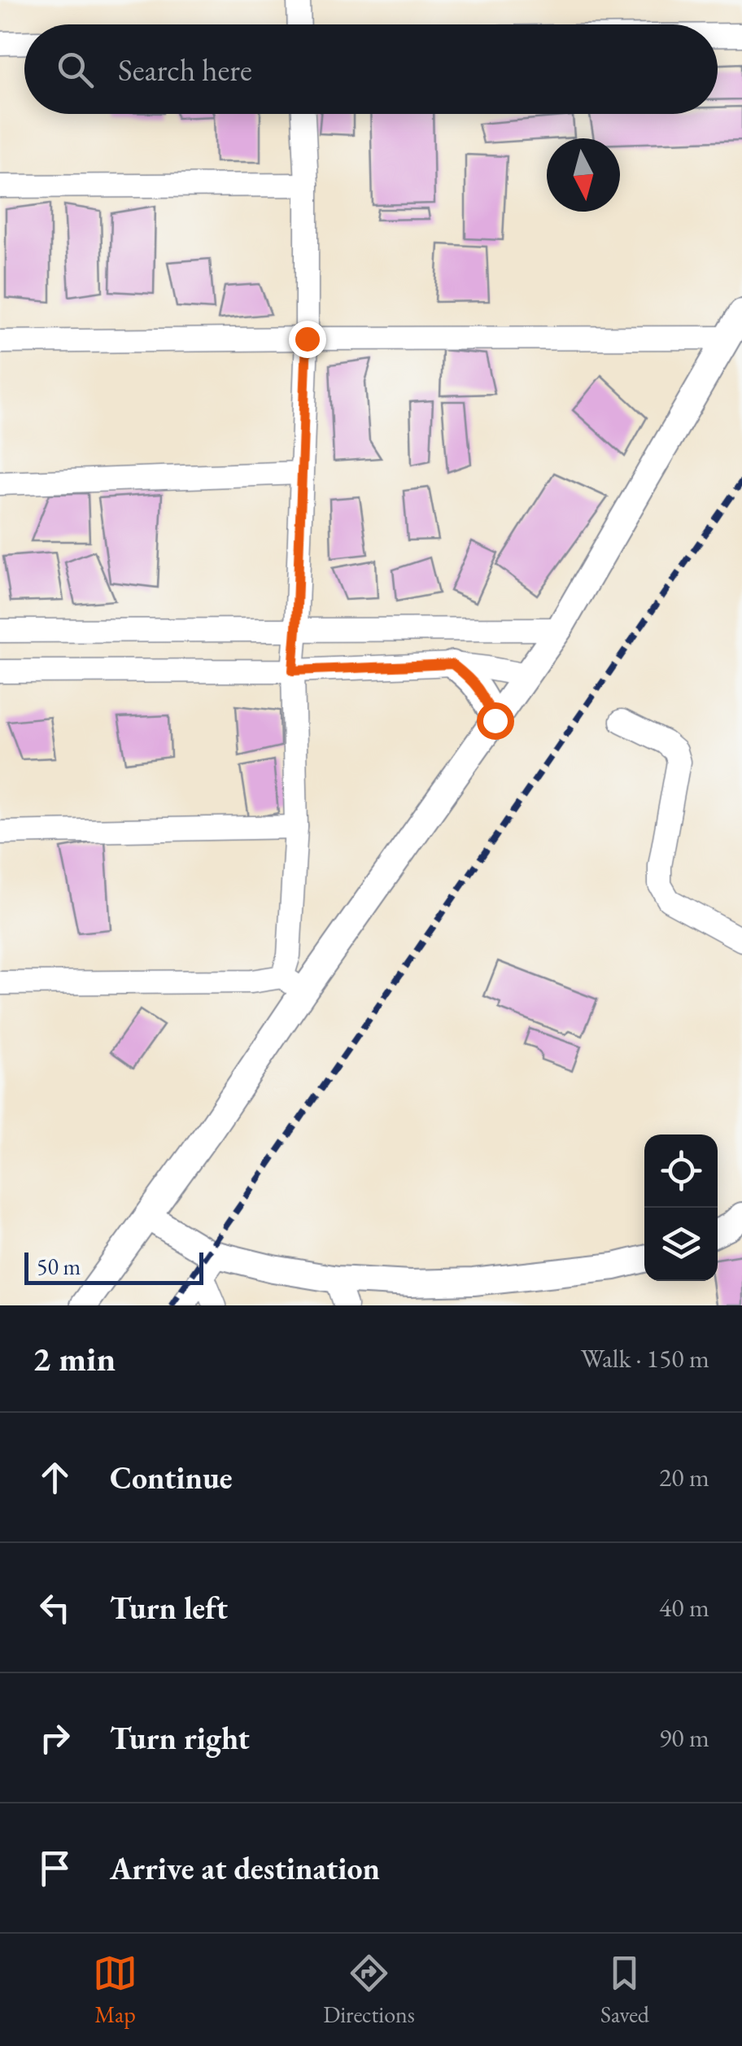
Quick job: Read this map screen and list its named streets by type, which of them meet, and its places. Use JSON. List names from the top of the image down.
{
  "scale_bar": "50 m",
  "north": "bottom",
  "page": {
    "search": "Search here",
    "scale": "50 m",
    "heading": ["2 min", "Walk · 150 m"],
    "list": [
      ["Continue", "20 m"],
      ["Turn left", "40 m"],
      ["Turn right", "90 m"],
      "Arrive at destination"
    ],
    "nav": ["Map", "Directions", "Saved"]
  }
}
